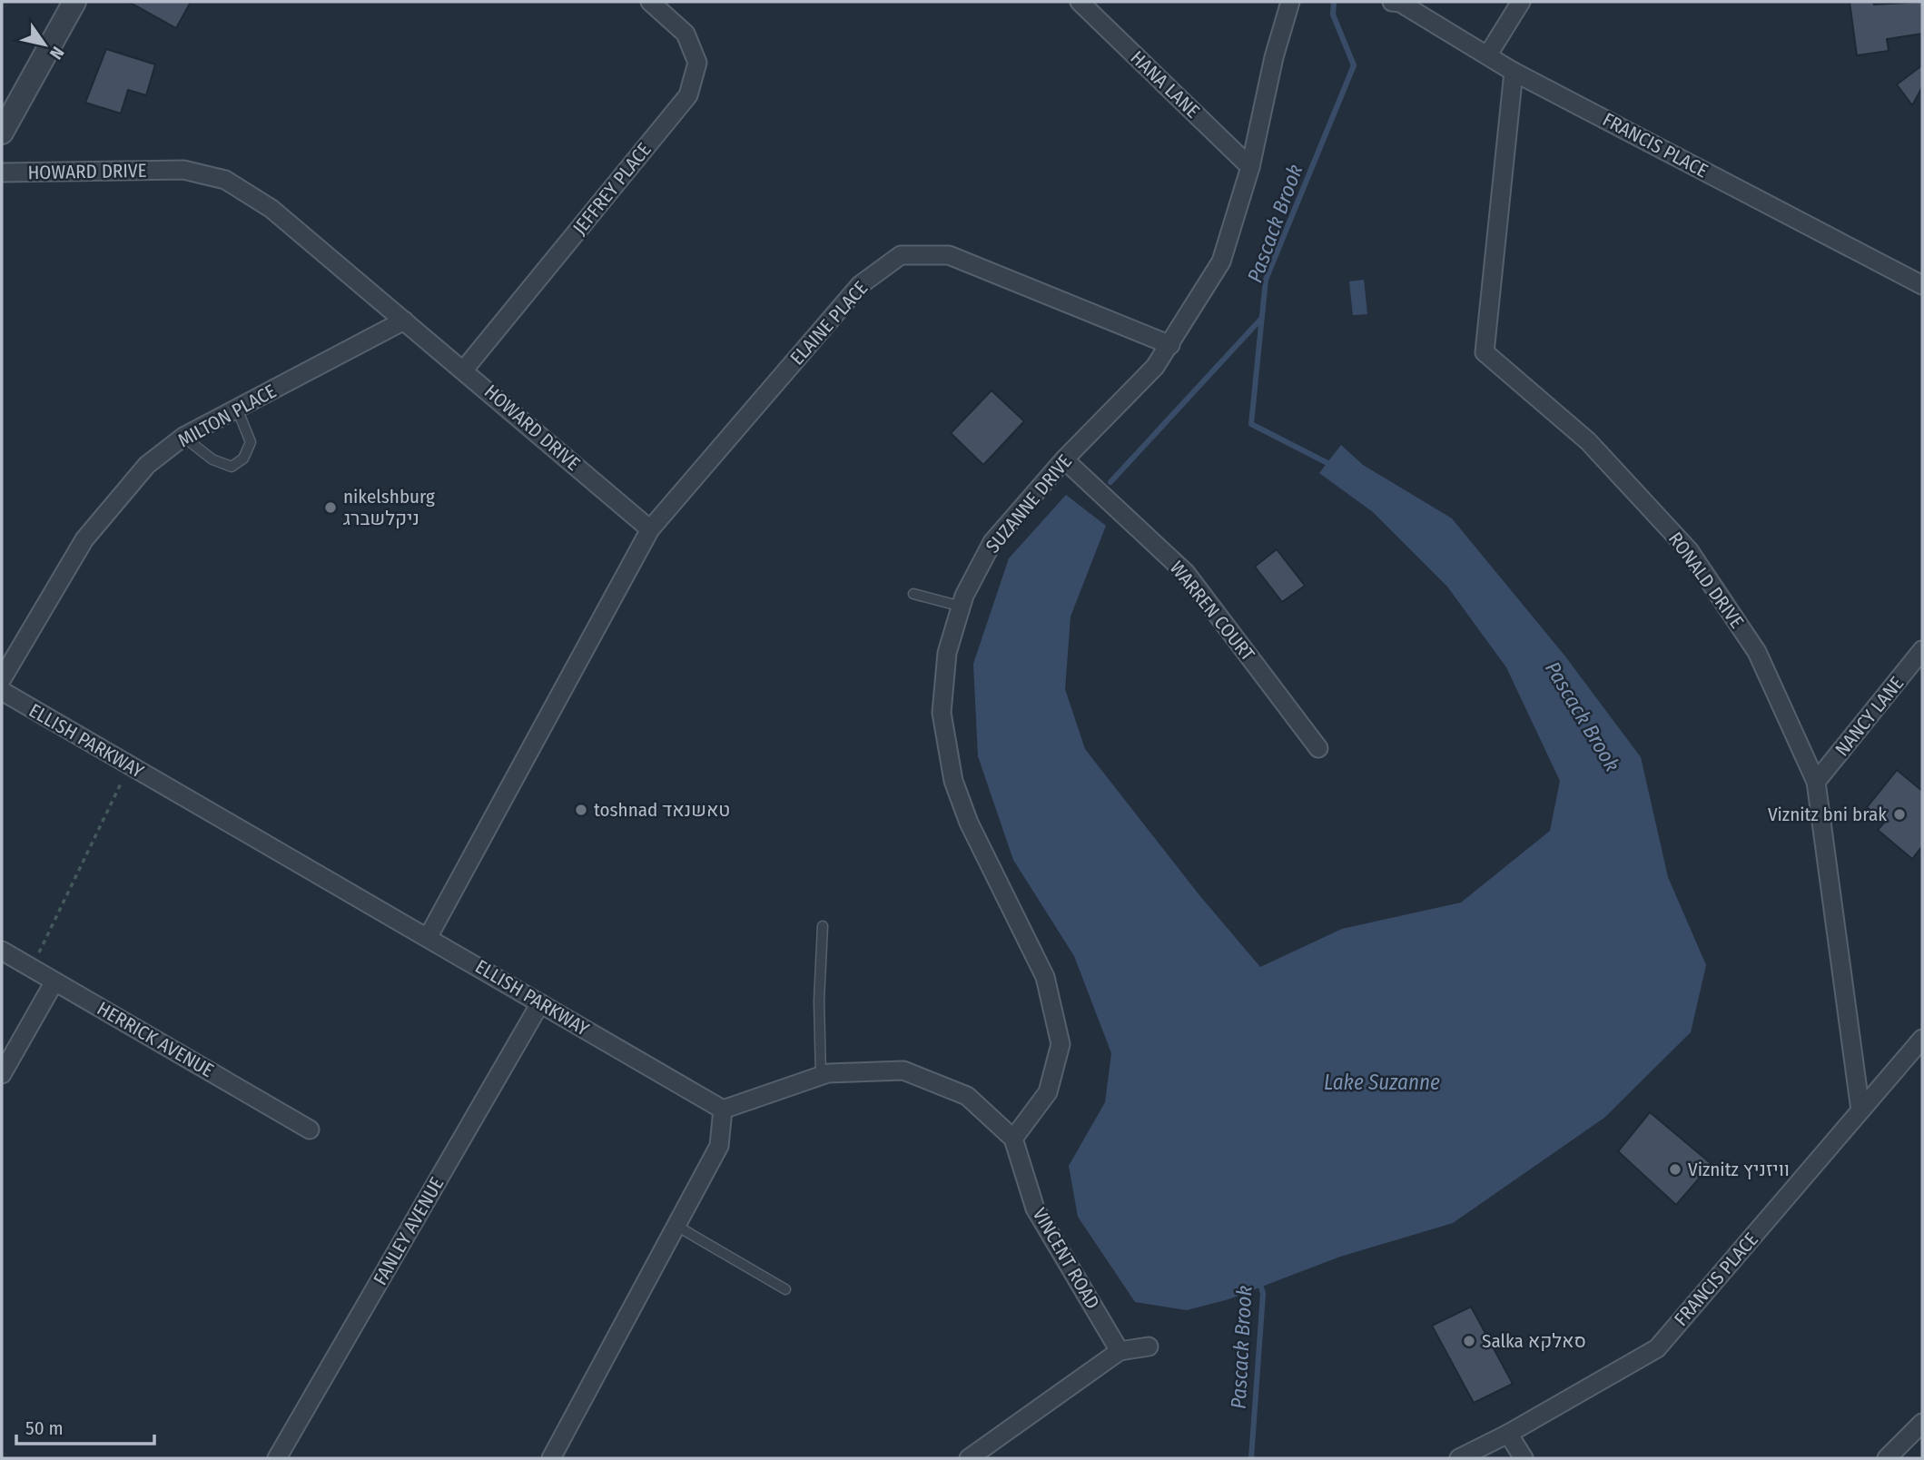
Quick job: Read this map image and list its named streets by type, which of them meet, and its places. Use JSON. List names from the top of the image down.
{
  "streets": {
    "street": [
      "HANA LANE",
      "FRANCIS PLACE",
      "HOWARD DRIVE",
      "JEFFREY PLACE",
      "ELAINE PLACE",
      "MILTON PLACE",
      "SUZANNE DRIVE",
      "RONALD DRIVE",
      "WARREN COURT",
      "NANCY LANE",
      "ELLISH PARKWAY",
      "HERRICK AVENUE",
      "FANLEY AVENUE",
      "VINCENT ROAD"
    ]
  },
  "crossings": [
    ["HANA LANE", "SUZANNE DRIVE"],
    ["FRANCIS PLACE", "RONALD DRIVE"],
    ["HOWARD DRIVE", "JEFFREY PLACE"],
    ["HOWARD DRIVE", "ELAINE PLACE"],
    ["HOWARD DRIVE", "MILTON PLACE"],
    ["ELAINE PLACE", "SUZANNE DRIVE"],
    ["SUZANNE DRIVE", "WARREN COURT"],
    ["SUZANNE DRIVE", "VINCENT ROAD"],
    ["RONALD DRIVE", "NANCY LANE"],
    ["ELLISH PARKWAY", "FANLEY AVENUE"]
  ],
  "water": ["Pascack Brook", "Lake Suzanne"],
  "places": [
    "nikelshburg ניקלשברג",
    "toshnad טאשנאד",
    "Viznitz bni brak",
    "Viznitz וויזניץ",
    "Salka סאלקא"
  ],
  "scale_bar": "50 m",
  "north": "bottom right"
}
